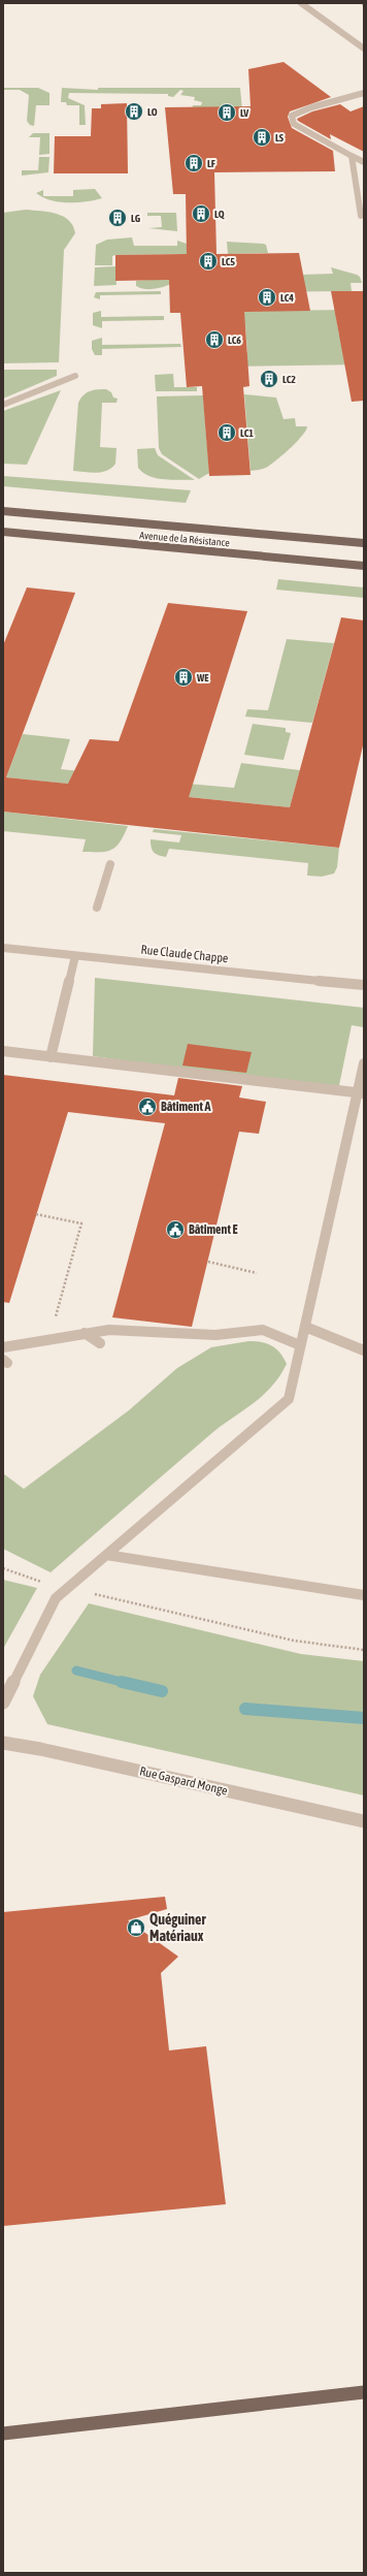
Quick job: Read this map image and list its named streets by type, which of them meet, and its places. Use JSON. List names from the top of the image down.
{
  "streets": {
    "main road": ["Avenue de la Résistance"],
    "street": ["Rue Claude Chappe", "Rue Gaspard Monge"]
  },
  "places": {
    "building": [
      "LO",
      "LV",
      "LS",
      "LF",
      "LQ",
      "LG",
      "LC5",
      "LC4",
      "LC6",
      "LC2",
      "LC1",
      "WE"
    ],
    "public building": ["Bâtiment A", "Bâtiment E"],
    "shop": ["Quéguiner Matériaux"]
  }
}
